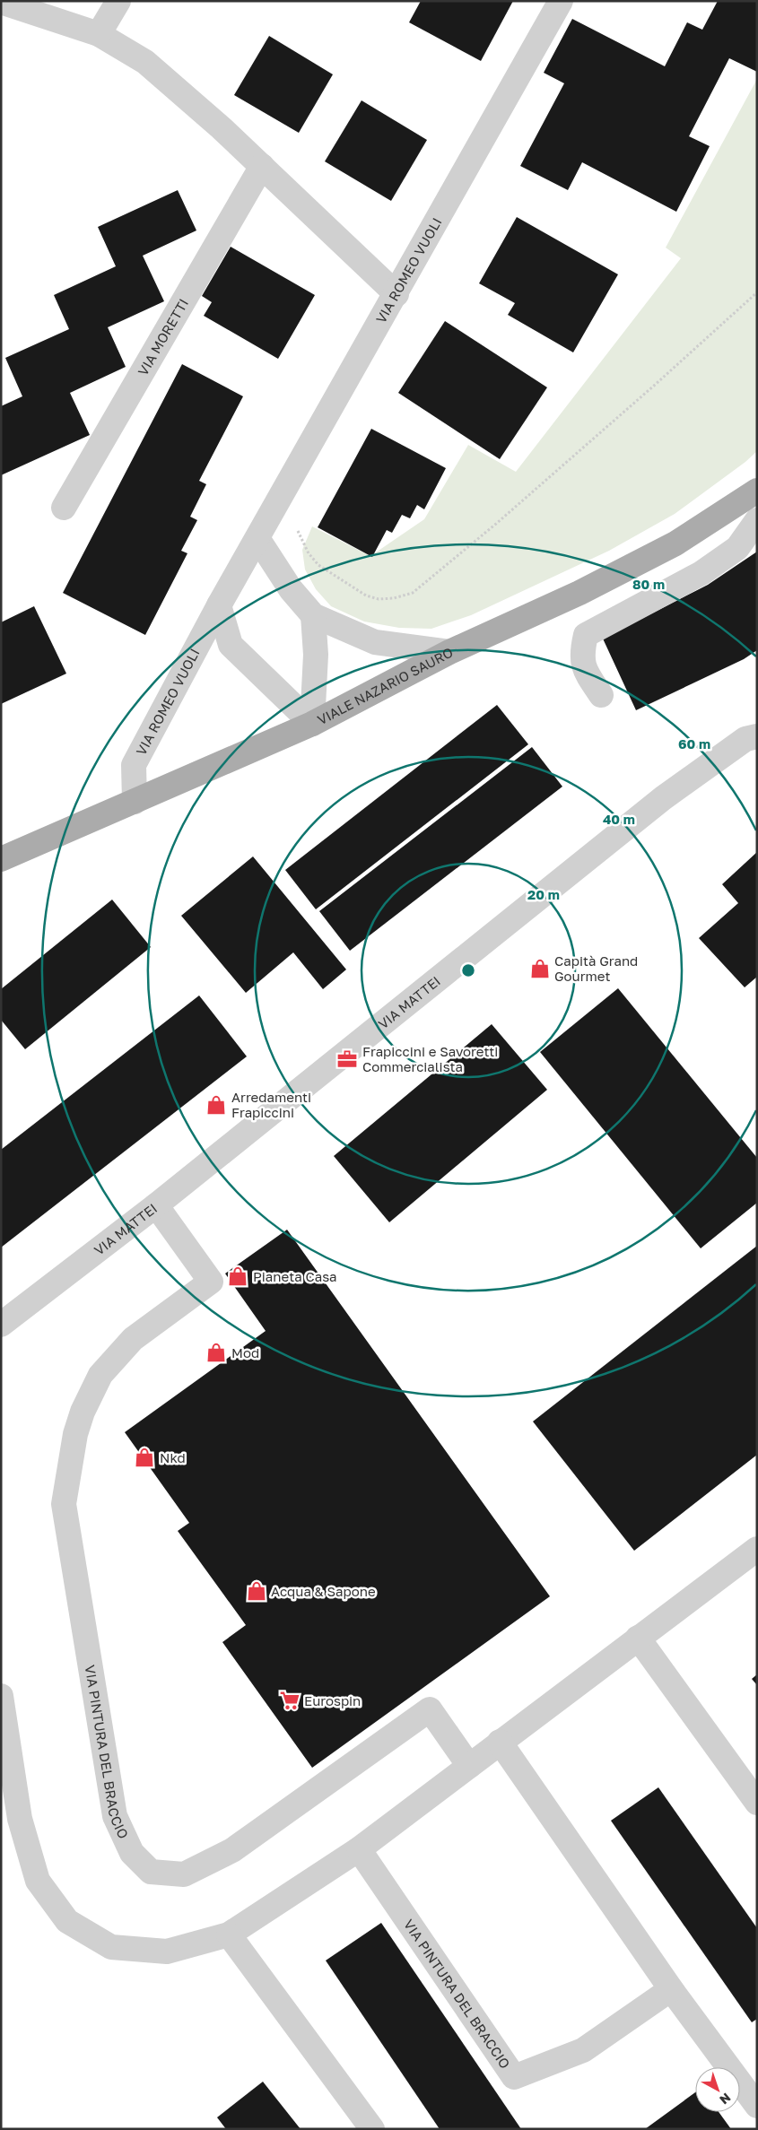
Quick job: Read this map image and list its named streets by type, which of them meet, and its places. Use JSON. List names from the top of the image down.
{
  "streets": {
    "main road": ["VIALE NAZARIO SAURO"],
    "street": [
      "VIA ROMEO VUOLI",
      "VIA MORETTI",
      "VIA MATTEI",
      "VIA PINTURA DEL BRACCIO"
    ]
  },
  "crossings": [
    ["VIA ROMEO VUOLI", "VIALE NAZARIO SAURO"],
    ["VIA MATTEI", "VIA PINTURA DEL BRACCIO"]
  ],
  "places": {
    "shop": [
      "Capità Grand Gourmet",
      "Arredamenti Frapiccini",
      "Pianeta Casa",
      "Mod",
      "Nkd",
      "Acqua & Sapone"
    ],
    "office": ["Frapiccini e Savoretti Commercialista"],
    "supermarket": ["Eurospin"]
  },
  "north": "bottom right",
  "rings": [
    "80 m",
    "60 m",
    "40 m",
    "20 m"
  ]
}
